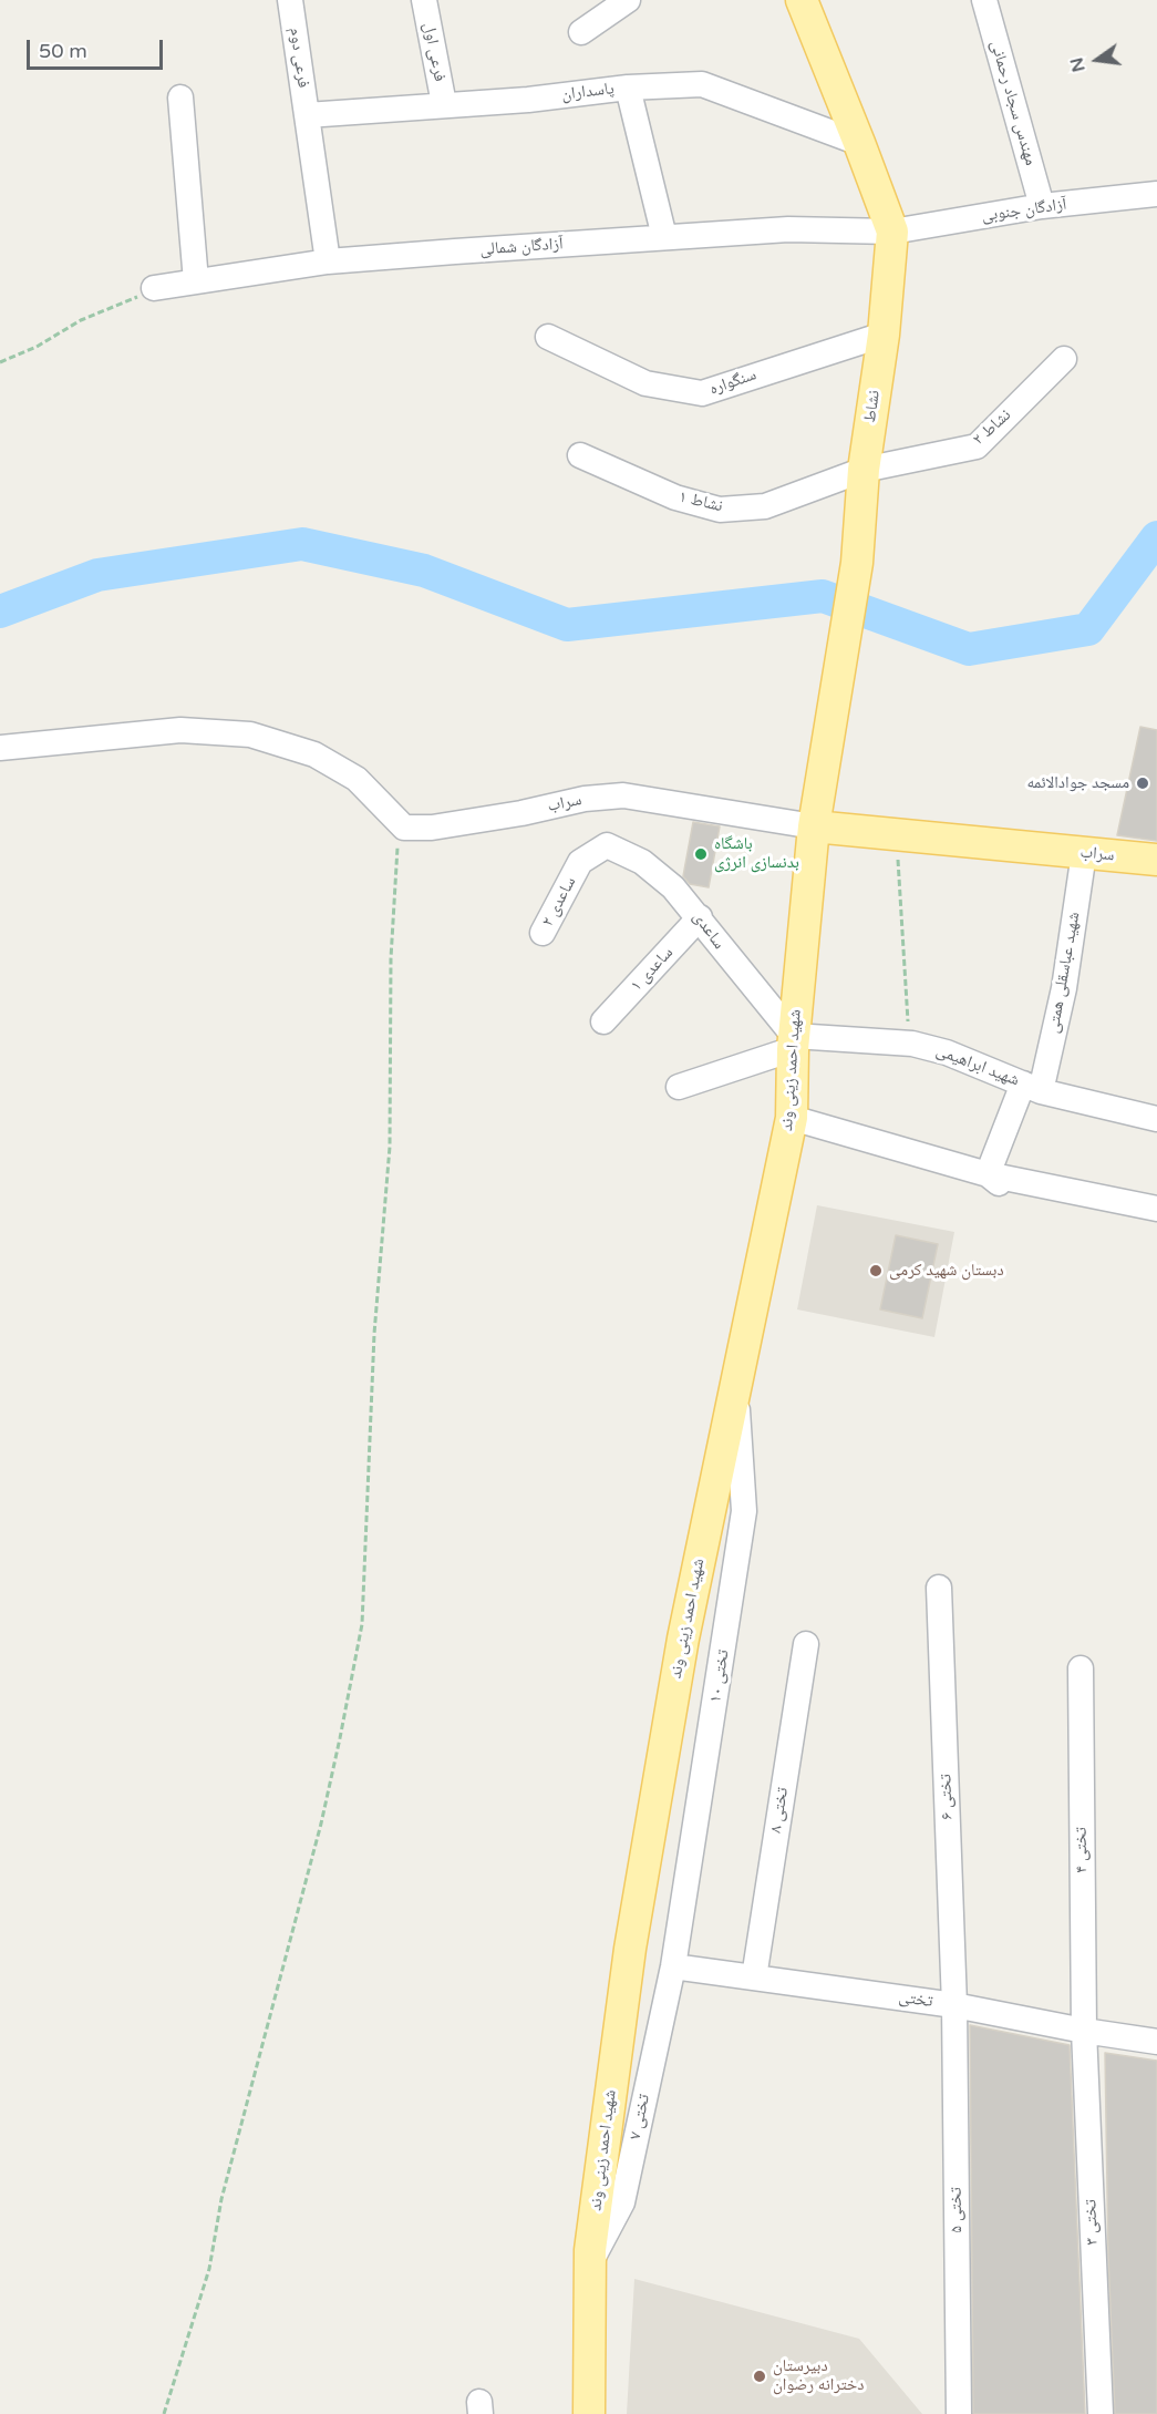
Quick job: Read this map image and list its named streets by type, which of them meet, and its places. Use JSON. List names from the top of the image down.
{
  "streets": {
    "main road": ["نشاط", "سراب", "شهید احمد زینی وند"],
    "street": [
      "فرعی اول",
      "فرعی دوم",
      "پاسداران",
      "مهندس سجاد رحمانی",
      "آزادگان جنوبی",
      "آزادگان شمالی",
      "سنگواره",
      "نشاط ۲",
      "نشاط ۱",
      "ساعدی ۲",
      "ساعدی",
      "ساعدی ۱",
      "شهید عباسقلی همتی",
      "شهید ابراهیمی",
      "تختی ۱۰",
      "تختی ۶",
      "تختی ۸",
      "تختی ۴",
      "تختی",
      "تختی ۷",
      "تختی ۵",
      "تختی ۳"
    ]
  },
  "crossings": [
    ["فرعی اول", "پاسداران"],
    ["فرعی دوم", "پاسداران"],
    ["فرعی دوم", "آزادگان شمالی"],
    ["پاسداران", "نشاط"],
    ["مهندس سجاد رحمانی", "آزادگان جنوبی"],
    ["آزادگان جنوبی", "آزادگان شمالی"],
    ["آزادگان جنوبی", "نشاط"],
    ["آزادگان شمالی", "نشاط"],
    ["سنگواره", "نشاط"],
    ["نشاط", "نشاط ۲"],
    ["نشاط", "نشاط ۱"],
    ["نشاط", "سراب"],
    ["نشاط", "شهید احمد زینی وند"],
    ["نشاط ۲", "نشاط ۱"],
    ["سراب", "شهید عباسقلی همتی"],
    ["سراب", "شهید احمد زینی وند"],
    ["ساعدی ۲", "ساعدی"],
    ["ساعدی", "ساعدی ۱"],
    ["ساعدی", "شهید ابراهیمی"],
    ["ساعدی", "شهید احمد زینی وند"],
    ["شهید عباسقلی همتی", "شهید ابراهیمی"],
    ["شهید ابراهیمی", "شهید احمد زینی وند"],
    ["شهید احمد زینی وند", "تختی ۱۰"],
    ["شهید احمد زینی وند", "تختی ۷"],
    ["تختی ۱۰", "تختی"],
    ["تختی ۱۰", "تختی ۷"],
    ["تختی ۶", "تختی"],
    ["تختی ۶", "تختی ۵"],
    ["تختی ۸", "تختی"],
    ["تختی ۴", "تختی"],
    ["تختی ۴", "تختی ۳"],
    ["تختی", "تختی ۷"],
    ["تختی", "تختی ۵"],
    ["تختی", "تختی ۳"]
  ],
  "places": [
    "مسجد جوادالائمه",
    "باشگاه بدنسازی انرژی",
    "دبستان شهید کرمی",
    "دبیرستان دخترانه رضوان"
  ],
  "scale_bar": "50 m",
  "north": "left"
}
